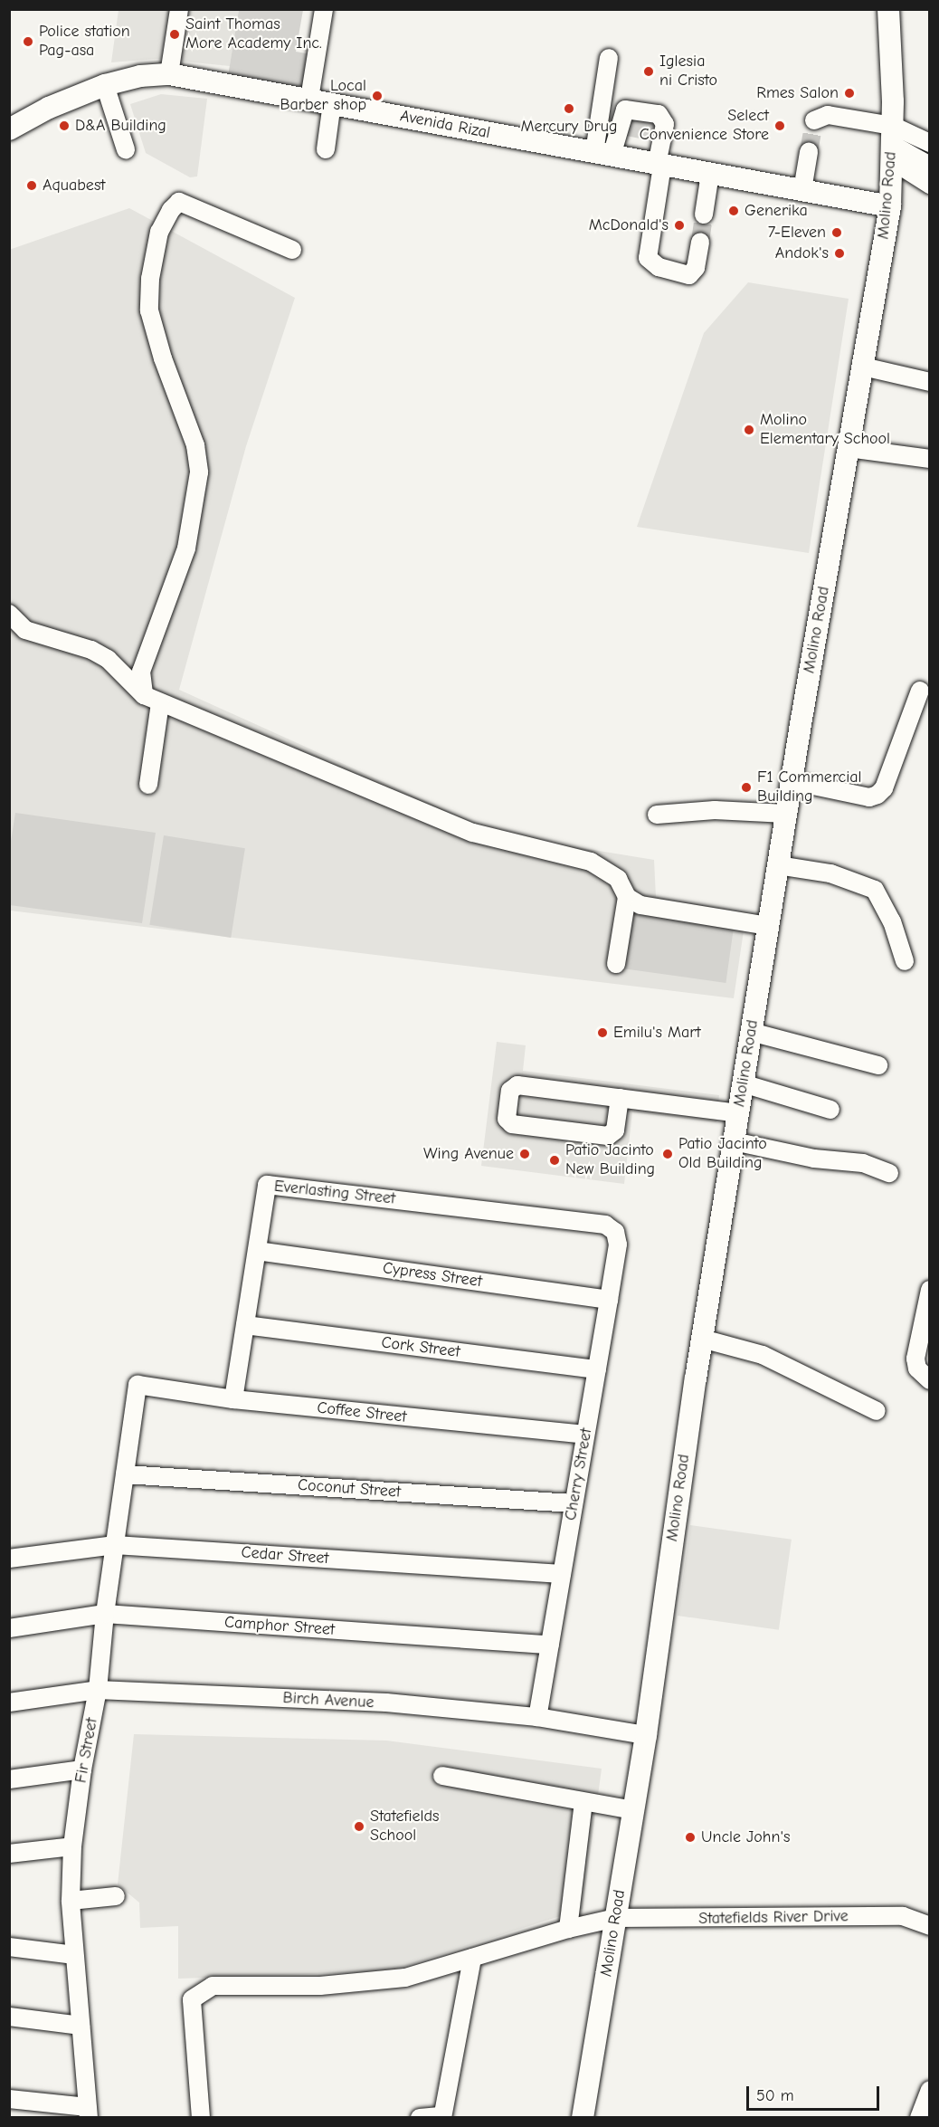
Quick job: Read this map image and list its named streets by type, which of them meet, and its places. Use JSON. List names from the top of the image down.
{
  "streets": {
    "main road": ["Avenida Rizal", "Molino Road"],
    "street": [
      "Everlasting Street",
      "Cypress Street",
      "Cork Street",
      "Coffee Street",
      "Cherry Street",
      "Coconut Street",
      "Cedar Street",
      "Camphor Street",
      "Birch Avenue",
      "Fir Street",
      "Statefields River Drive"
    ]
  },
  "crossings": [
    ["Avenida Rizal", "Molino Road"],
    ["Molino Road", "Birch Avenue"],
    ["Molino Road", "Statefields River Drive"],
    ["Everlasting Street", "Cypress Street"],
    ["Everlasting Street", "Cork Street"],
    ["Everlasting Street", "Coffee Street"],
    ["Everlasting Street", "Cherry Street"],
    ["Cypress Street", "Cherry Street"],
    ["Cork Street", "Cherry Street"],
    ["Coffee Street", "Cherry Street"],
    ["Coffee Street", "Fir Street"],
    ["Cherry Street", "Coconut Street"],
    ["Cherry Street", "Cedar Street"],
    ["Cherry Street", "Camphor Street"],
    ["Cherry Street", "Birch Avenue"],
    ["Coconut Street", "Fir Street"],
    ["Cedar Street", "Fir Street"],
    ["Camphor Street", "Fir Street"],
    ["Birch Avenue", "Fir Street"]
  ],
  "places": [
    "Saint Thomas More Academy Inc.",
    "Police station Pag-asa",
    "Iglesia ni Cristo",
    "Rmes Salon",
    "Local Barber shop",
    "Mercury Drug",
    "D&A Building",
    "Select Convenience Store",
    "Aquabest",
    "Generika",
    "McDonald's",
    "7-Eleven",
    "Andok's",
    "Molino Elementary School",
    "F1 Commercial Building",
    "Emilu's Mart",
    "Wing Avenue",
    "Patio Jacinto Old Building",
    "Patio Jacinto New Building",
    "Statefields School",
    "Uncle John's"
  ],
  "scale_bar": "50 m"
}
